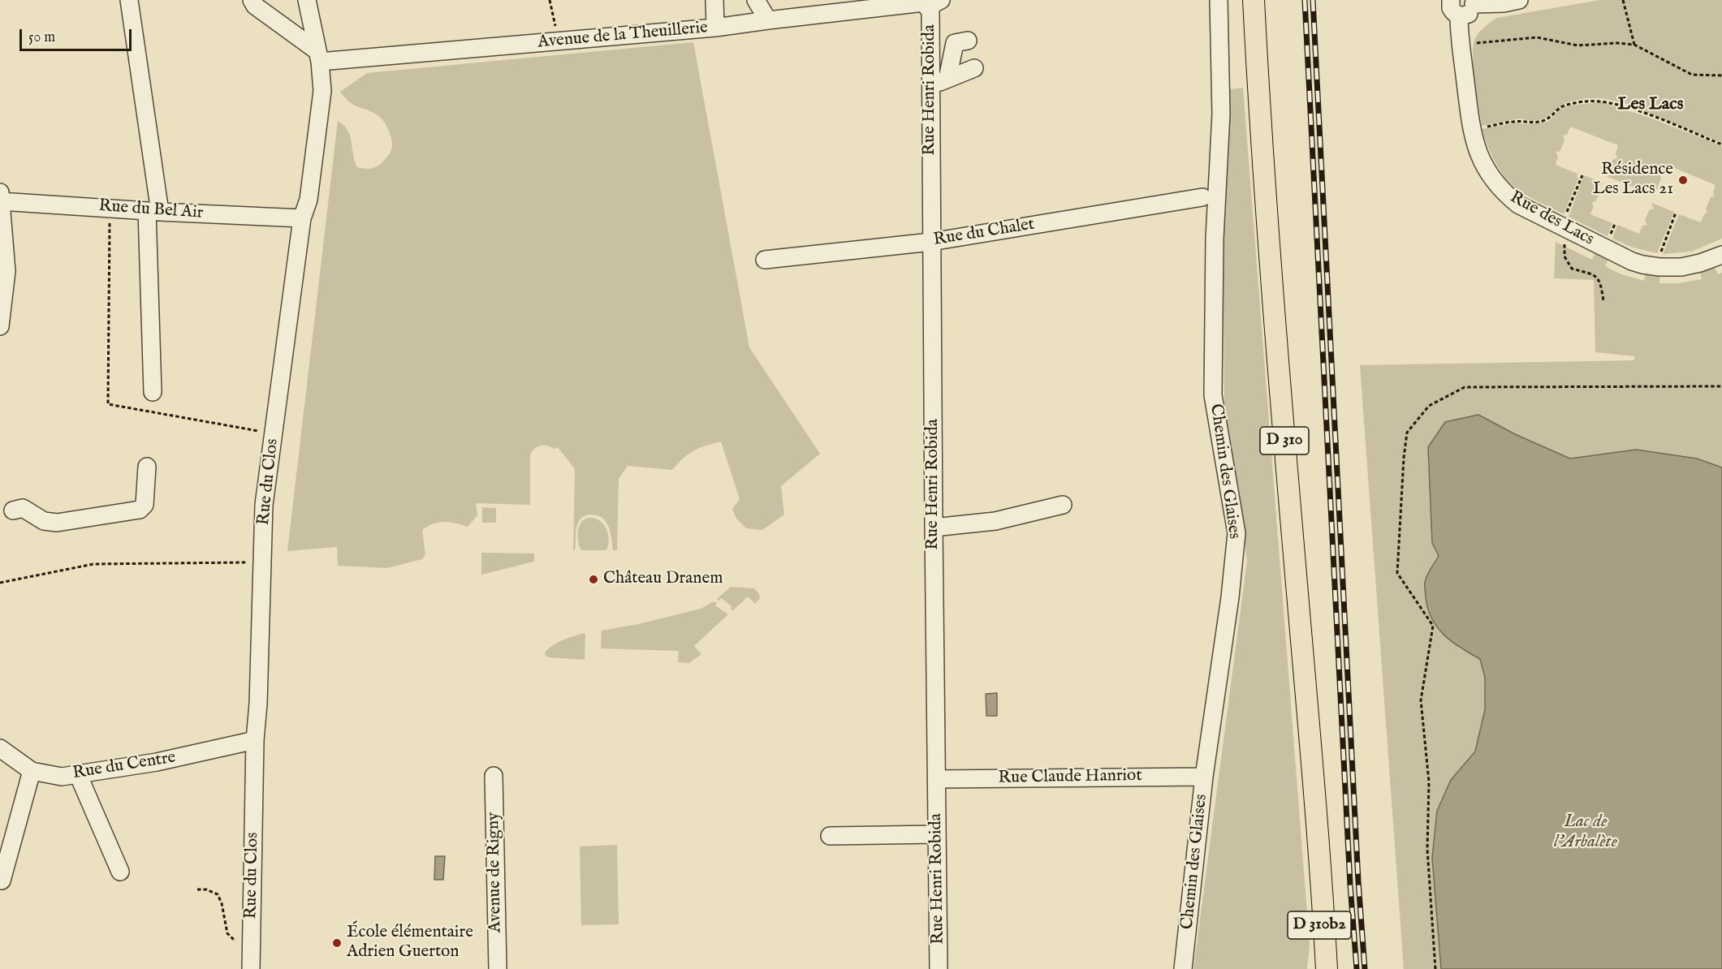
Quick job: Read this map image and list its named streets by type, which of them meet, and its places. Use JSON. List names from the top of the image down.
{
  "streets": {
    "main road": ["D 310", "D 310b2"],
    "street": [
      "Avenue de la Theuillerie",
      "Rue Henri Robida",
      "Rue du Bel Air",
      "Rue des Lacs",
      "Rue du Chalet",
      "Chemin des Glaises",
      "Rue du Clos",
      "Rue du Centre",
      "Rue Claude Hanriot",
      "Avenue de Rigny"
    ]
  },
  "crossings": [
    ["Avenue de la Theuillerie", "Rue Henri Robida"],
    ["Avenue de la Theuillerie", "Rue du Clos"],
    ["Rue Henri Robida", "Rue du Chalet"],
    ["Rue Henri Robida", "Rue Claude Hanriot"],
    ["Rue du Bel Air", "Rue du Clos"],
    ["D 310", "D 310b2"],
    ["Chemin des Glaises", "Rue Claude Hanriot"],
    ["Rue du Clos", "Rue du Centre"]
  ],
  "districts": ["Les Lacs"],
  "water": ["Lac de l'Arbalète"],
  "places": ["Résidence Les Lacs 21", "Château Dranem", "École élémentaire Adrien Guerton"],
  "scale_bar": "50 m"
}
